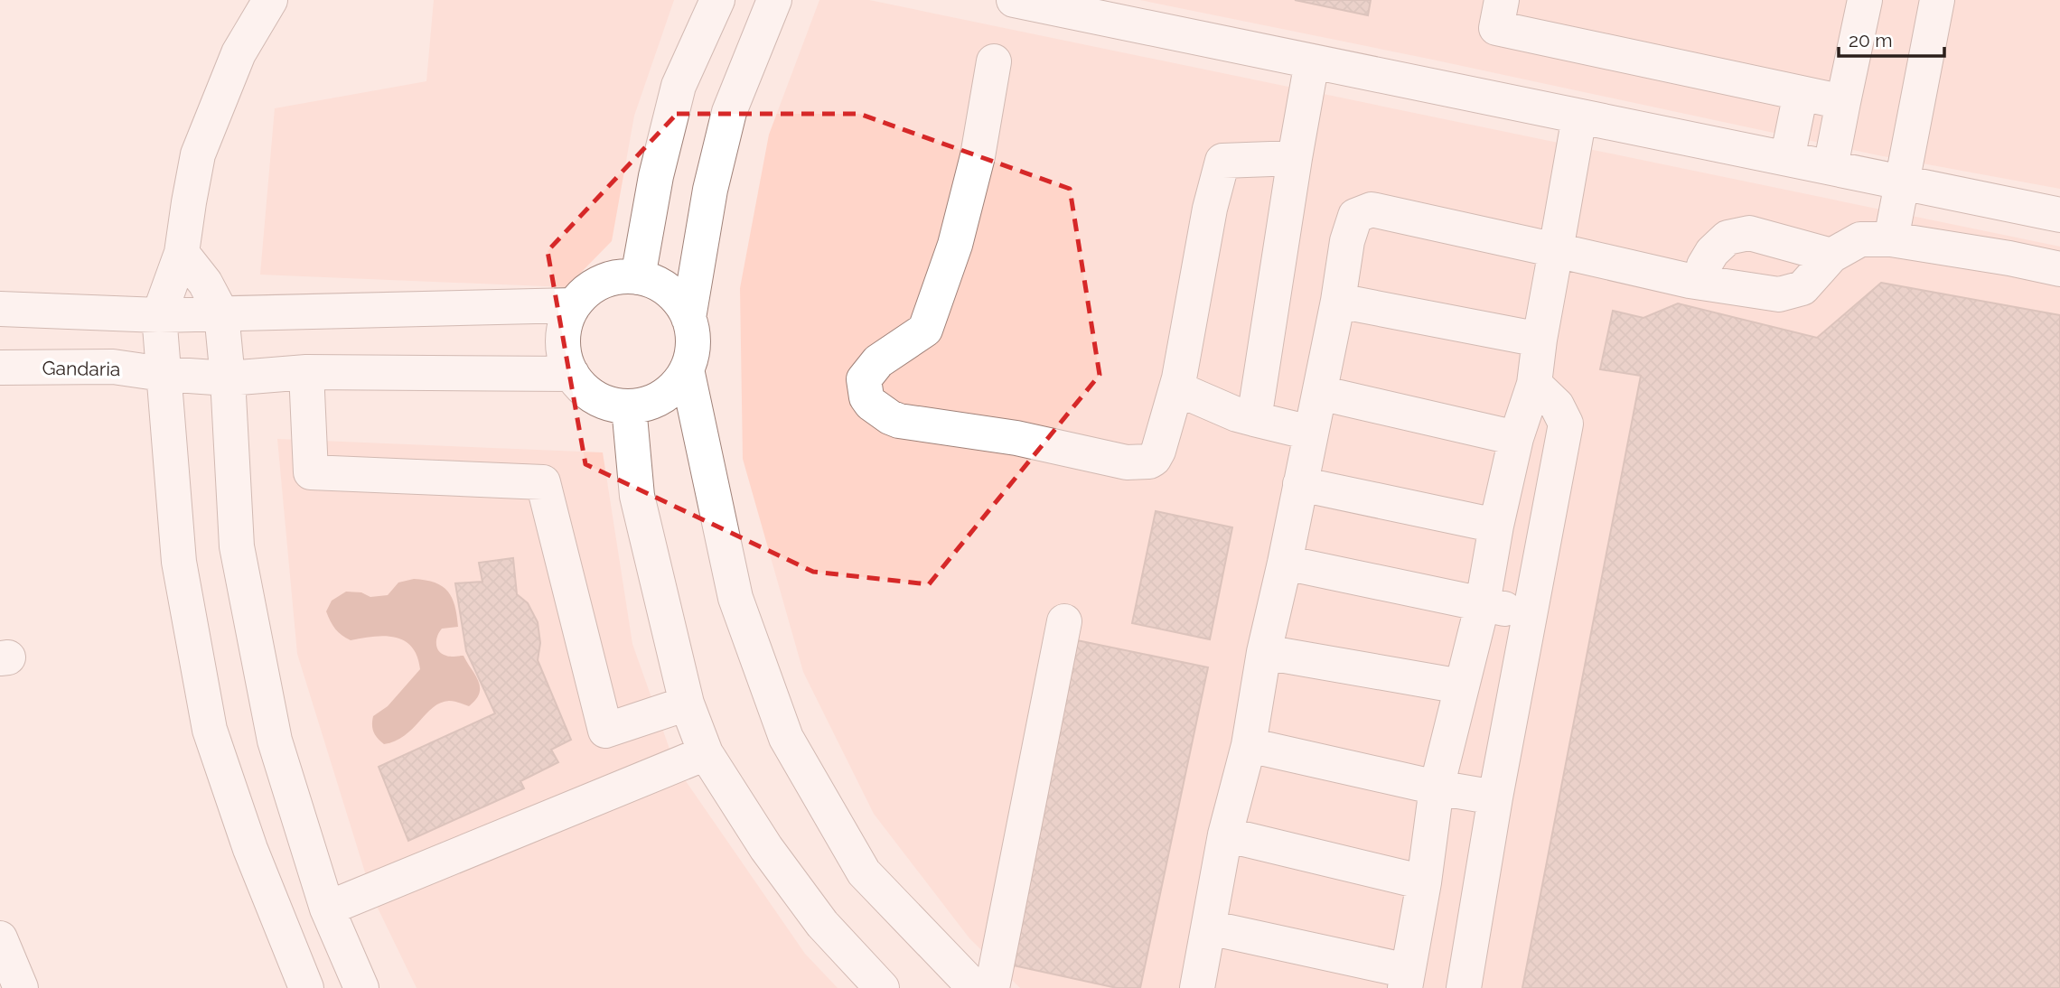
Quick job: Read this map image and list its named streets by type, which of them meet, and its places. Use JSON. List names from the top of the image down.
{
  "streets": {
    "street": ["Gandaria"]
  },
  "scale_bar": "20 m"
}
